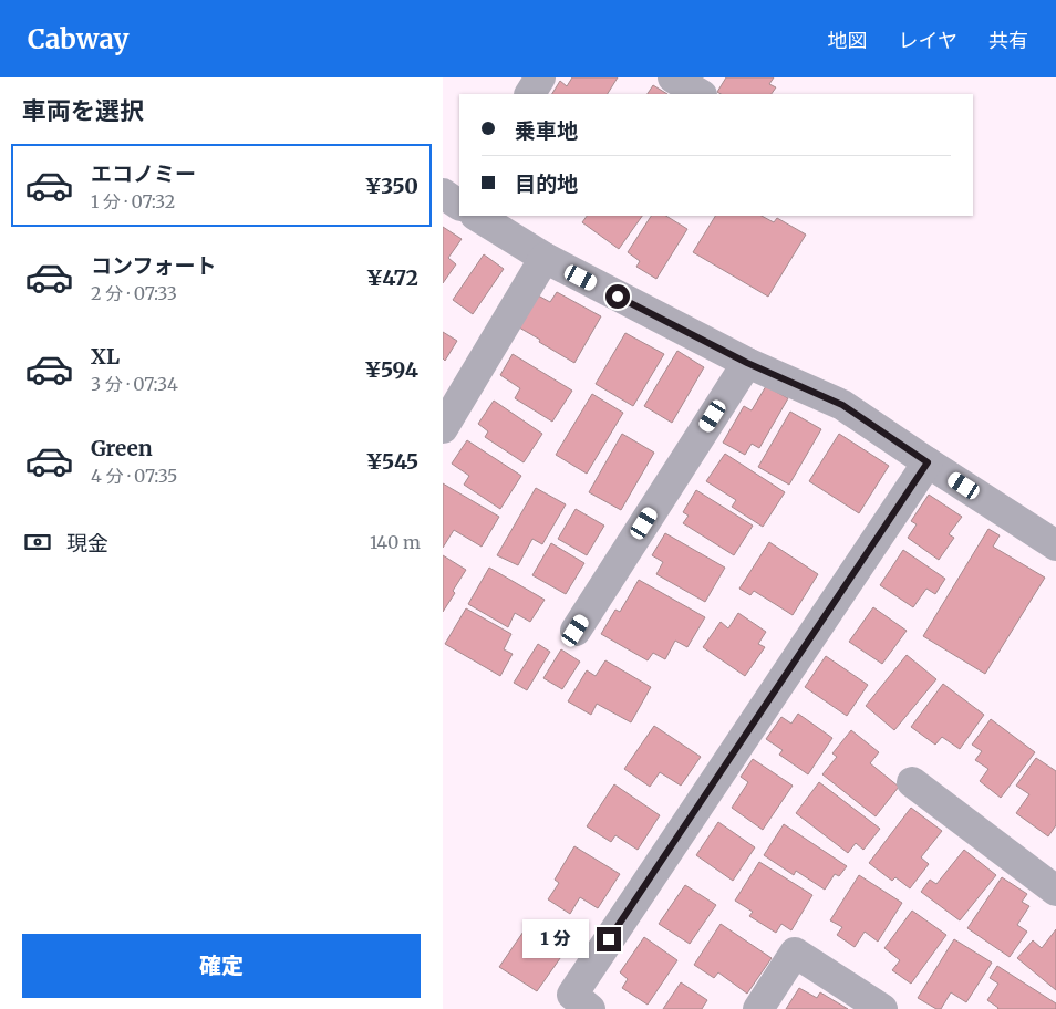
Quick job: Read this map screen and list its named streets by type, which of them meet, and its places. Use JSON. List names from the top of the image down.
{
  "page": {
    "header": "Cabway",
    "nav": ["地図", "レイヤ", "共有"],
    "heading": "車両を選択",
    "banner": ["乗車地", "目的地"],
    "list": [
      {
        "name": "エコノミー",
        "note": "1 分 · 07:32",
        "value": "¥350"
      },
      {
        "name": "コンフォート",
        "note": "2 分 · 07:33",
        "value": "¥472"
      },
      {
        "name": "XL",
        "note": "3 分 · 07:34",
        "value": "¥594"
      },
      {
        "name": "Green",
        "note": "4 分 · 07:35",
        "value": "¥545"
      }
    ],
    "pay": ["現金", "140 m"],
    "bubble": "1 分",
    "buttons": "確定"
  }
}
